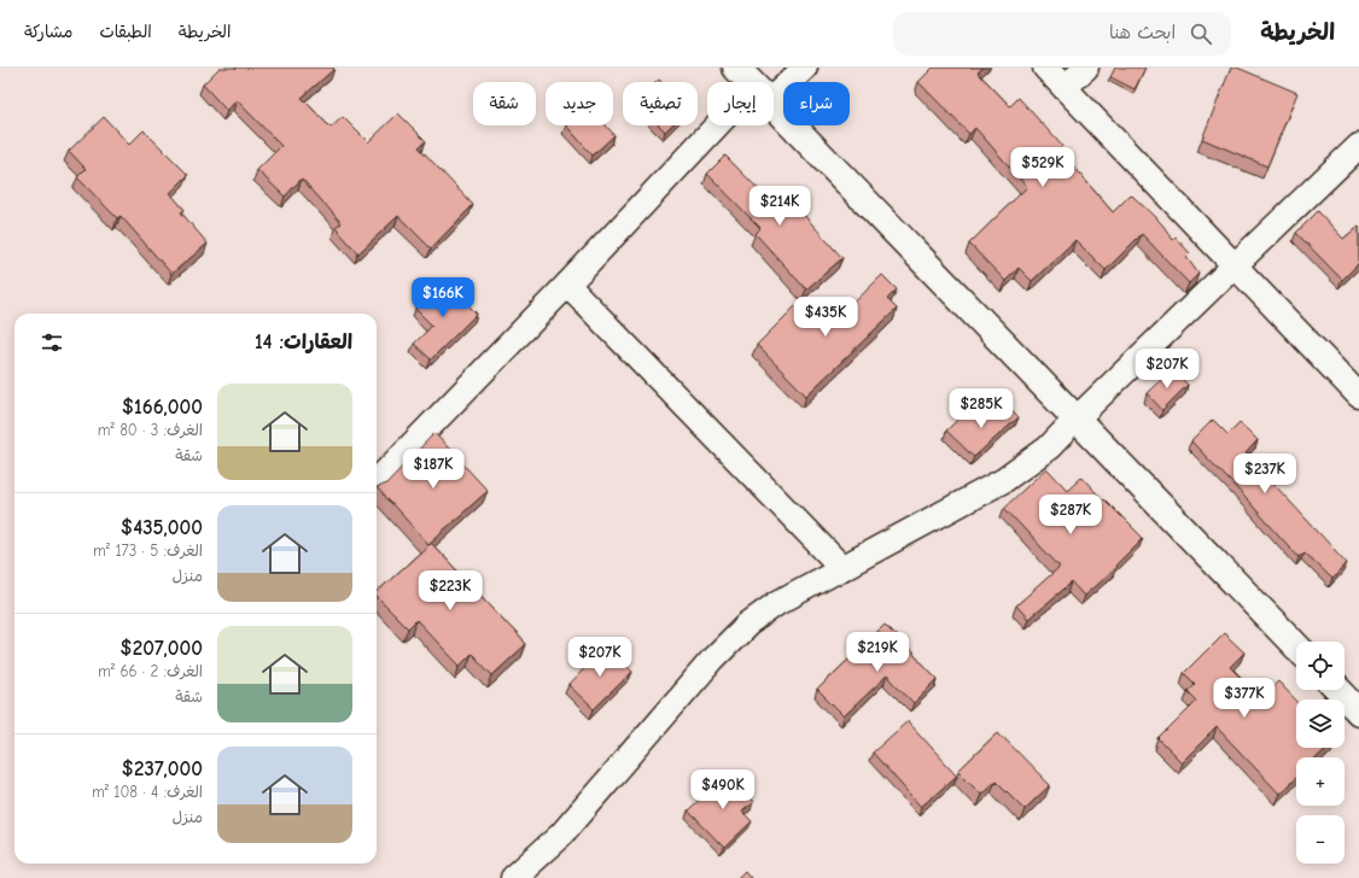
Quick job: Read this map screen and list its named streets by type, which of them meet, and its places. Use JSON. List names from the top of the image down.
{
  "page": {
    "header": "الخريطة",
    "search": "ابحث هنا",
    "nav": ["الخريطة", "الطبقات", "مشاركة"],
    "chip": [
      "شراء",
      "إيجار",
      "تصفية",
      "جديد",
      "شقة"
    ],
    "price": [
      "$529K",
      "$214K",
      "$166K",
      "$435K",
      "$207K",
      "$285K",
      "$187K",
      "$237K",
      "$287K",
      "$223K",
      "$219K",
      "$207K",
      "$377K",
      "$490K"
    ],
    "heading": "العقارات: 14",
    "list": [
      {
        "name": "$166,000",
        "note": "الغرف: 3 · 80 m² · شقة"
      },
      {
        "name": "$435,000",
        "note": "الغرف: 5 · 173 m² · منزل"
      },
      {
        "name": "$207,000",
        "note": "الغرف: 2 · 66 m² · شقة"
      },
      {
        "name": "$237,000",
        "note": "الغرف: 4 · 108 m² · منزل"
      }
    ],
    "map_buttons": ["+", "−"]
  }
}
